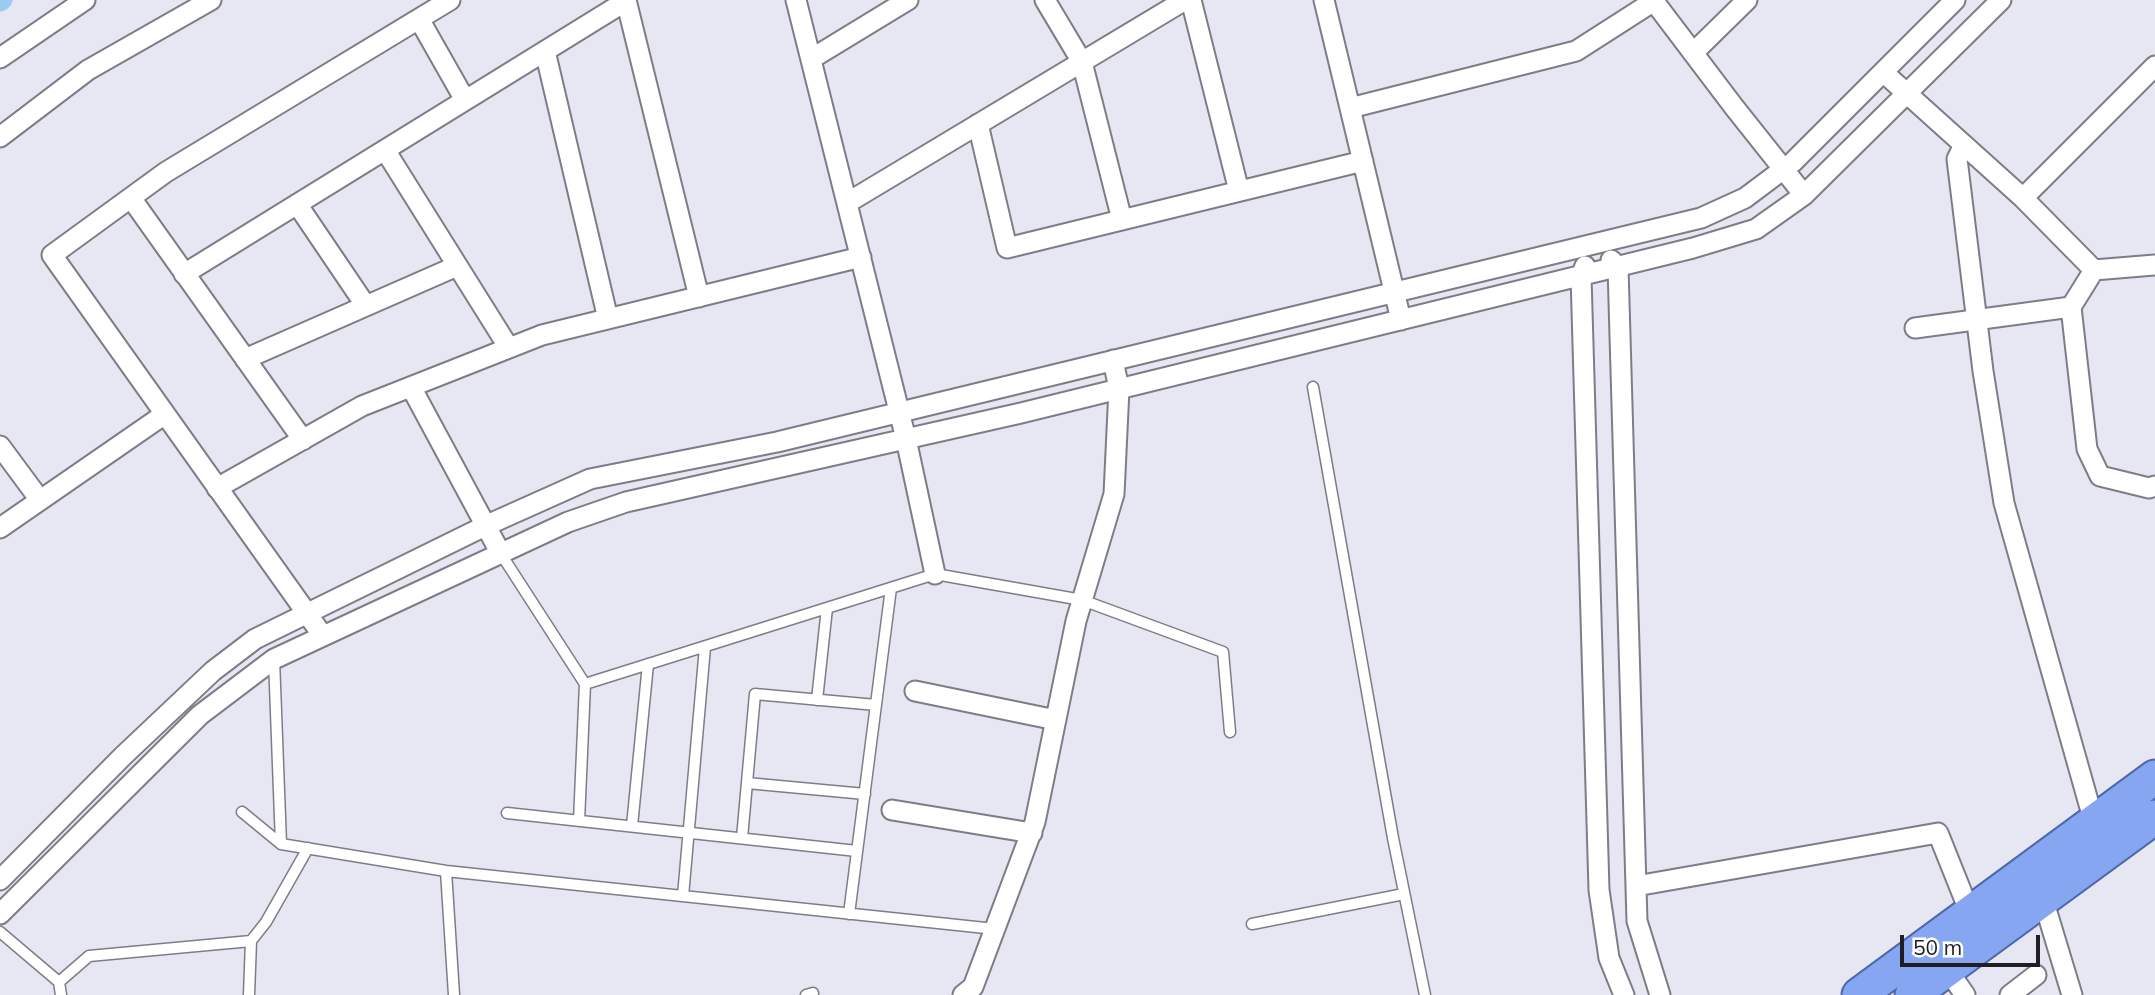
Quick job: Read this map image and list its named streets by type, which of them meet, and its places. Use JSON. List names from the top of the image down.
{
  "scale_bar": "50 m"
}
